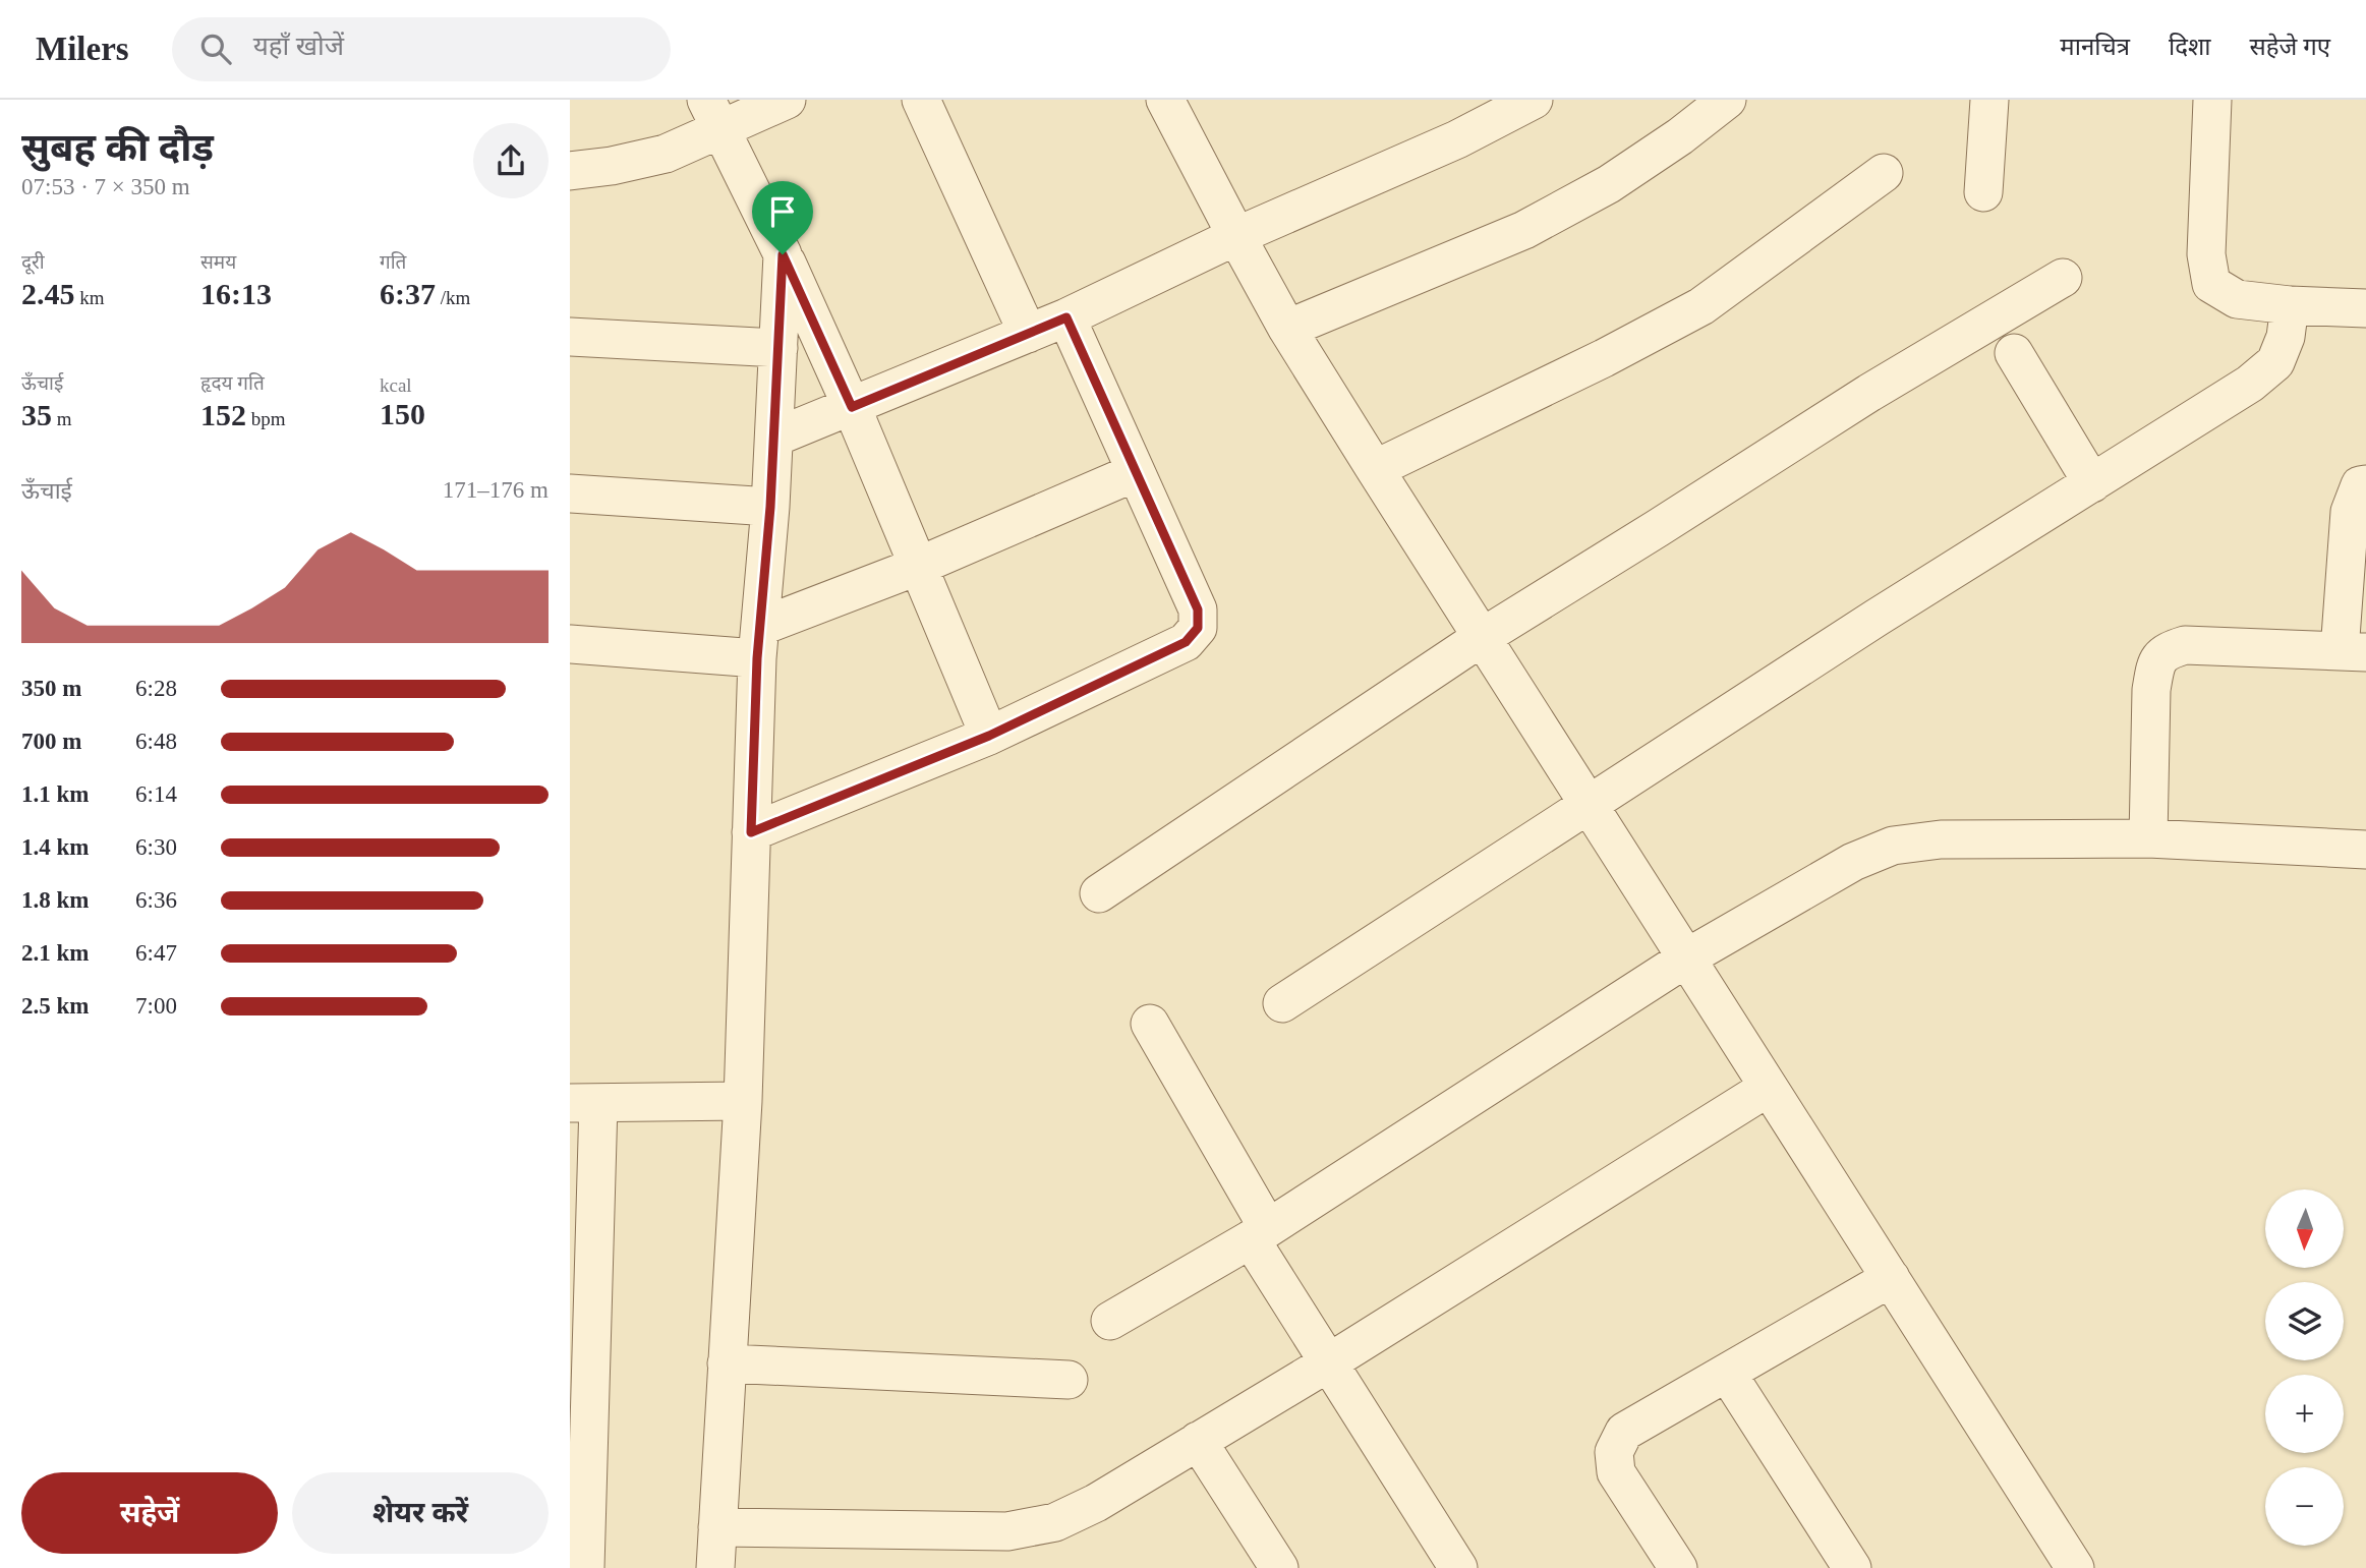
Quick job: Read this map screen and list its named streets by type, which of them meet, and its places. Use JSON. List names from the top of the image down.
{
  "north": "bottom",
  "page": {
    "header": "Milers",
    "search": "यहाँ खोजें",
    "nav": ["मानचित्र", "दिशा", "सहेजे गए"],
    "heading": ["सुबह की दौड़", "07:53 · 7 × 350 m"],
    "stats": [
      ["दूरी", "2.45 km"],
      ["समय", "16:13"],
      ["गति", "6:37 /km"],
      ["ऊँचाई", "35 m"],
      ["हृदय गति", "152 bpm"],
      ["kcal", "150"]
    ],
    "chart": ["ऊँचाई", "171–176 m"],
    "list": [
      {
        "name": "350 m",
        "note": "6:28"
      },
      {
        "name": "700 m",
        "note": "6:48"
      },
      {
        "name": "1.1 km",
        "note": "6:14"
      },
      {
        "name": "1.4 km",
        "note": "6:30"
      },
      {
        "name": "1.8 km",
        "note": "6:36"
      },
      {
        "name": "2.1 km",
        "note": "6:47"
      },
      {
        "name": "2.5 km",
        "note": "7:00"
      }
    ],
    "map_buttons": ["+", "−"],
    "buttons": ["सहेजें", "शेयर करें"]
  }
}
